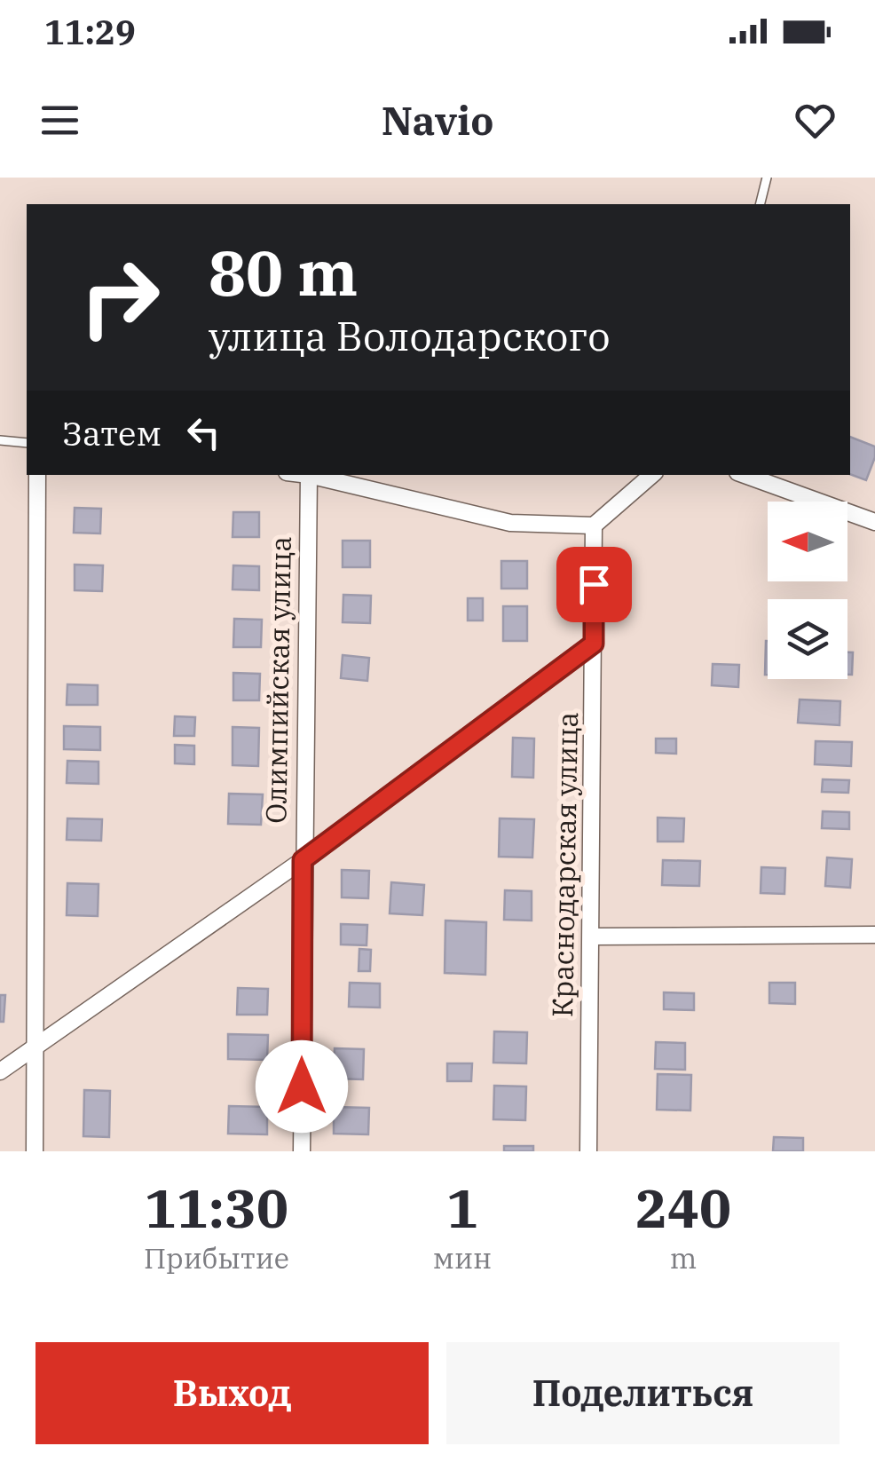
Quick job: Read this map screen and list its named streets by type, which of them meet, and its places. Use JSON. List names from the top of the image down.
{
  "streets": {
    "street": ["Олимпийская улица", "Краснодарская улица"]
  },
  "north": "left",
  "page": {
    "status": "11:29",
    "header": "Navio",
    "turn": ["80 m", "улица Володарского"],
    "then": "Затем",
    "eta": [
      "11:30",
      "Прибытие",
      "1",
      "мин",
      "240",
      "m"
    ],
    "buttons": ["Выход", "Поделиться"]
  }
}
